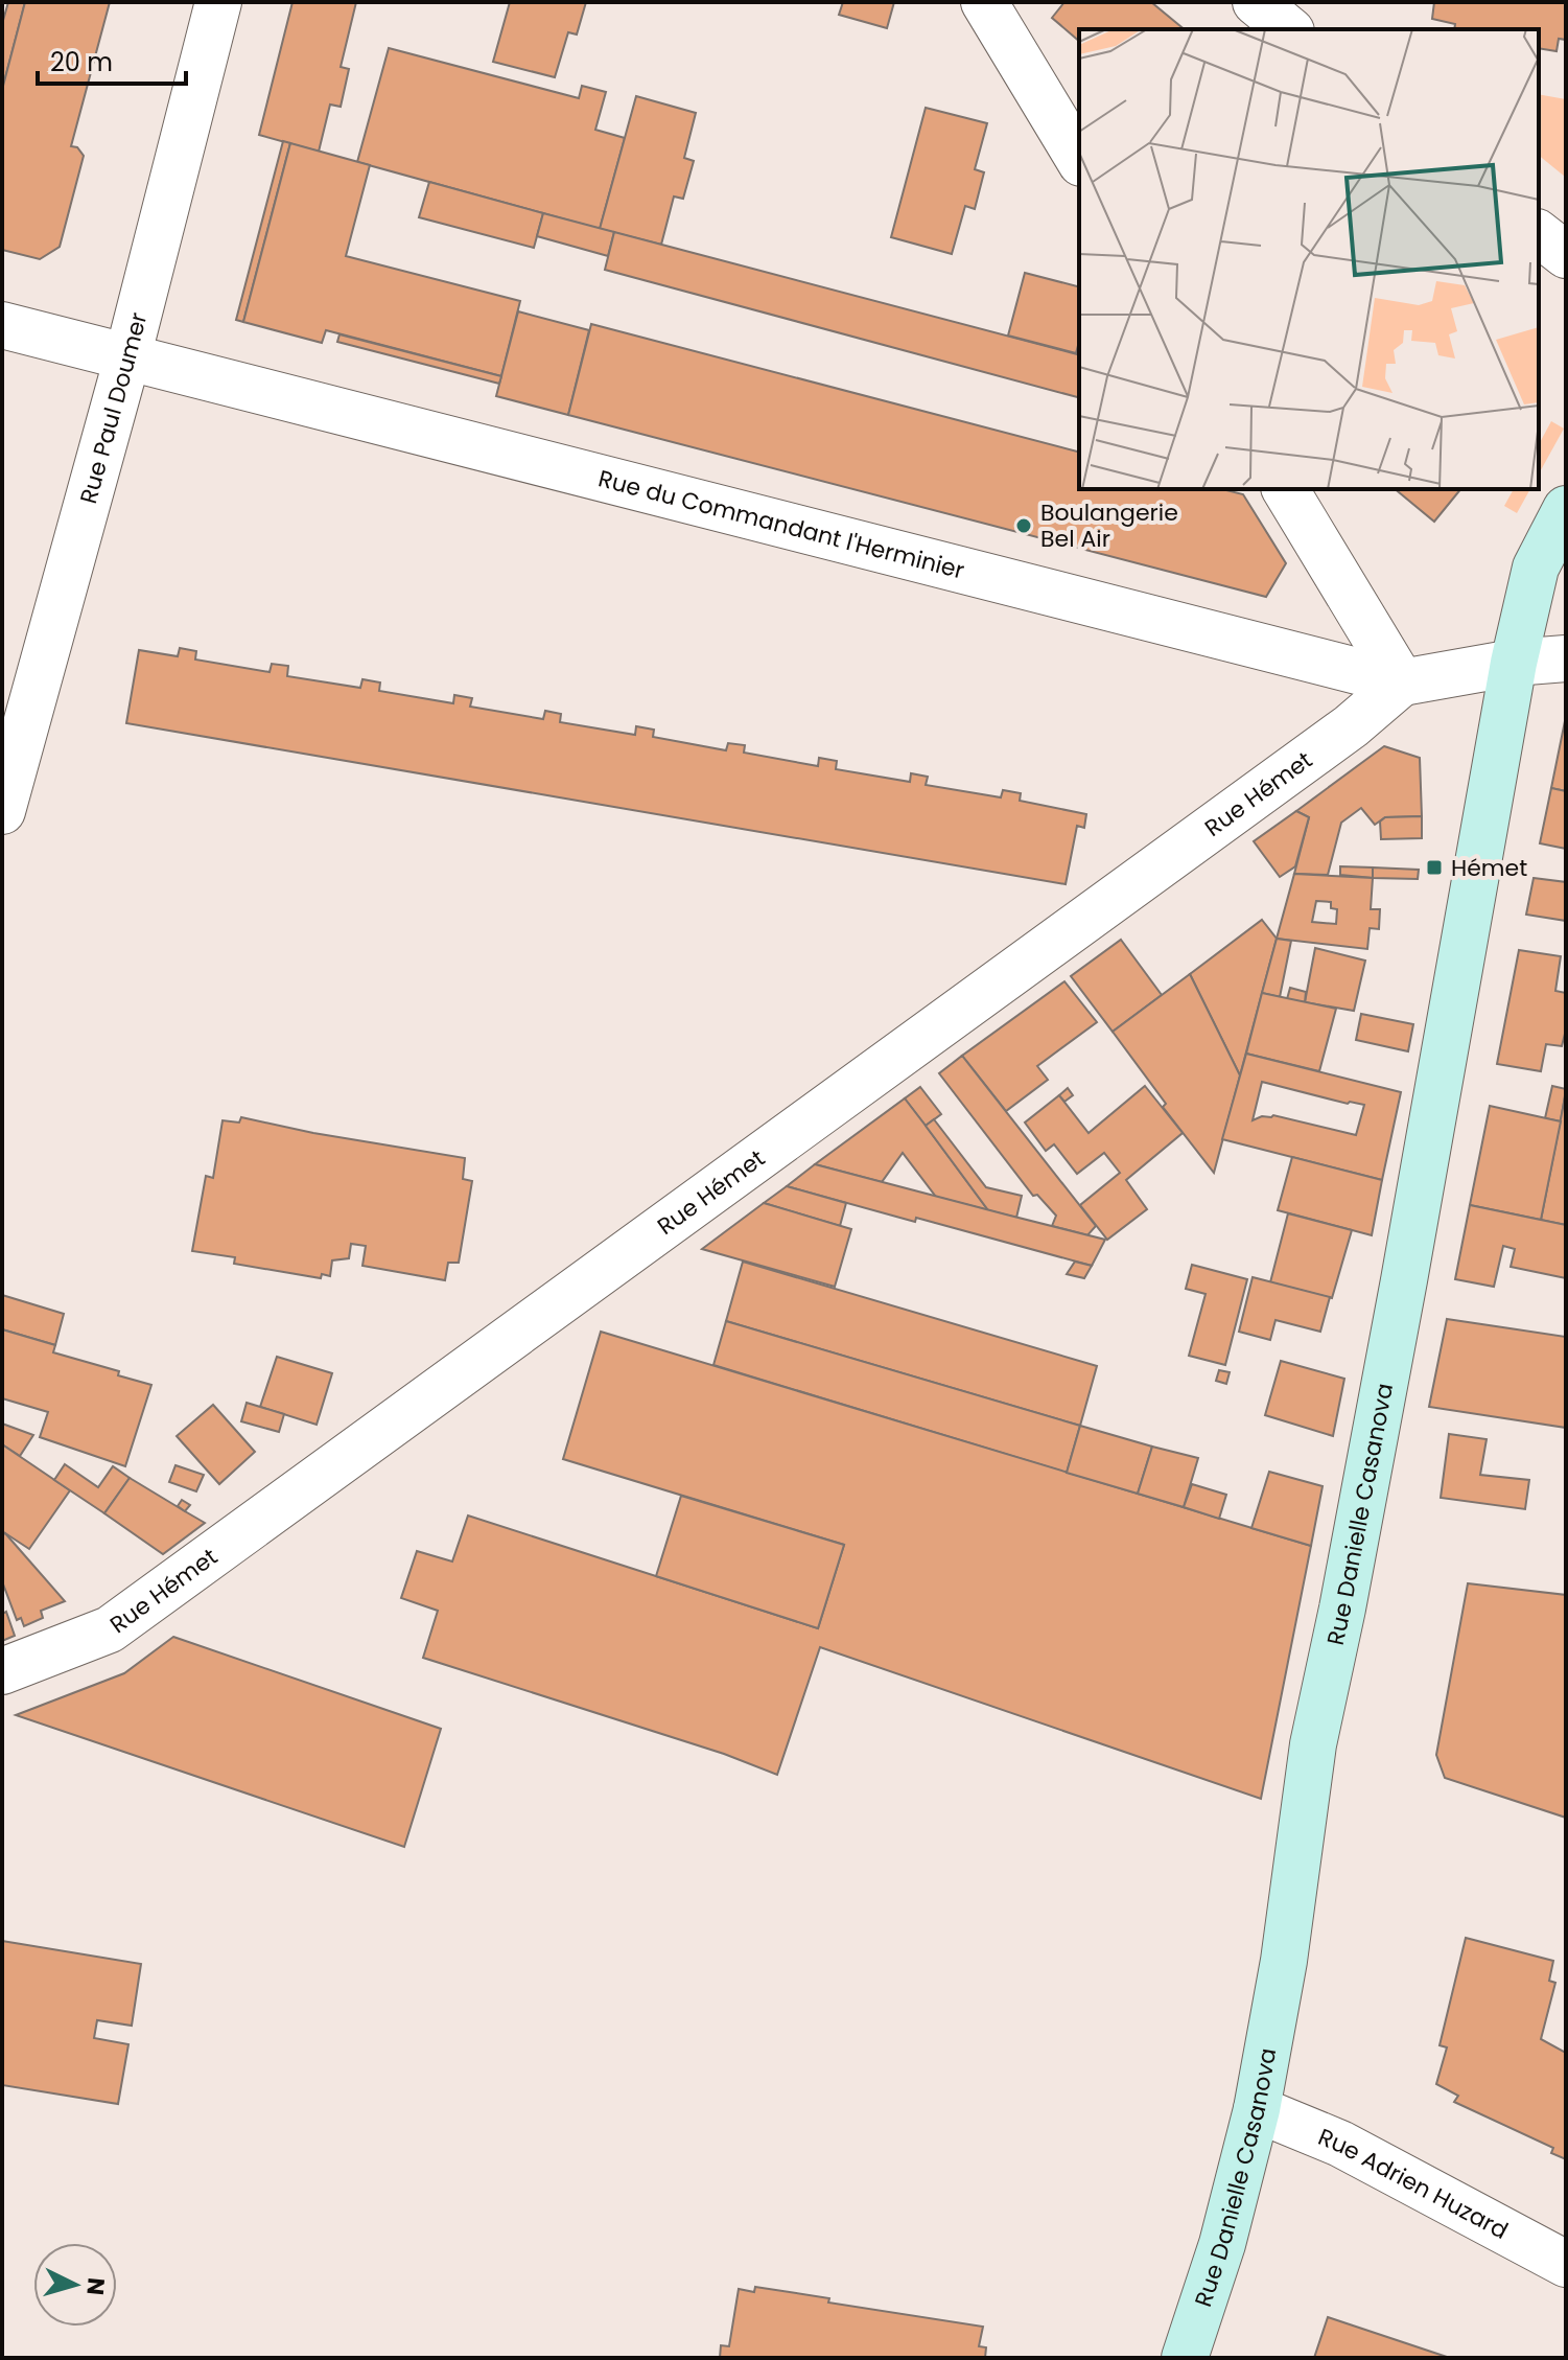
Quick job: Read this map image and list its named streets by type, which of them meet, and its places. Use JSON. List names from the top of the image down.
{
  "streets": {
    "main road": ["Rue Danielle Casanova"],
    "street": [
      "Rue Paul Doumer",
      "Rue du Commandant l'Herminier",
      "Rue Hémet",
      "Rue Adrien Huzard"
    ]
  },
  "crossings": [
    ["Rue Paul Doumer", "Rue du Commandant l'Herminier"],
    ["Rue du Commandant l'Herminier", "Rue Hémet"],
    ["Rue du Commandant l'Herminier", "Rue Danielle Casanova"],
    ["Rue Danielle Casanova", "Rue Adrien Huzard"]
  ],
  "places": {
    "other": ["Boulangerie Bel Air"],
    "transit": ["Hémet"]
  },
  "scale_bar": "20 m",
  "north": "right"
}
